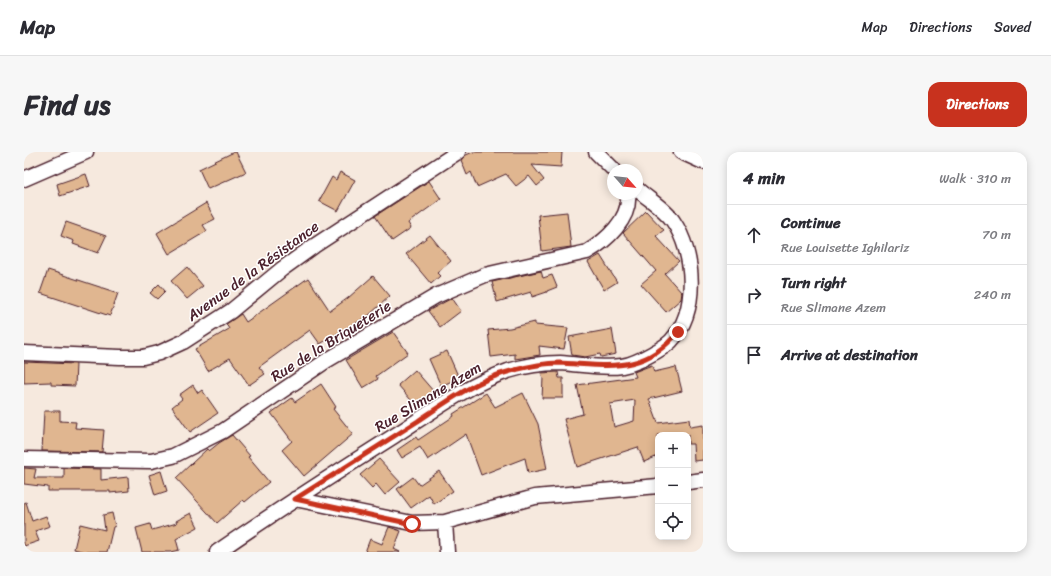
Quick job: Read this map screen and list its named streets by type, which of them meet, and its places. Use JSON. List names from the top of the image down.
{
  "streets": {
    "street": ["Avenue de la Résistance", "Rue de la Briqueterie", "Rue Slimane Azem"]
  },
  "north": "bottom right",
  "page": {
    "header": "Map",
    "nav": ["Map", "Directions", "Saved"],
    "title": "Find us",
    "buttons": "Directions",
    "heading": ["4 min", "Walk · 310 m"],
    "list": [
      ["Continue", "Rue Louisette Ighilariz", "70 m"],
      ["Turn right", "Rue Slimane Azem", "240 m"],
      "Arrive at destination"
    ],
    "map_buttons": ["+", "−"]
  }
}
